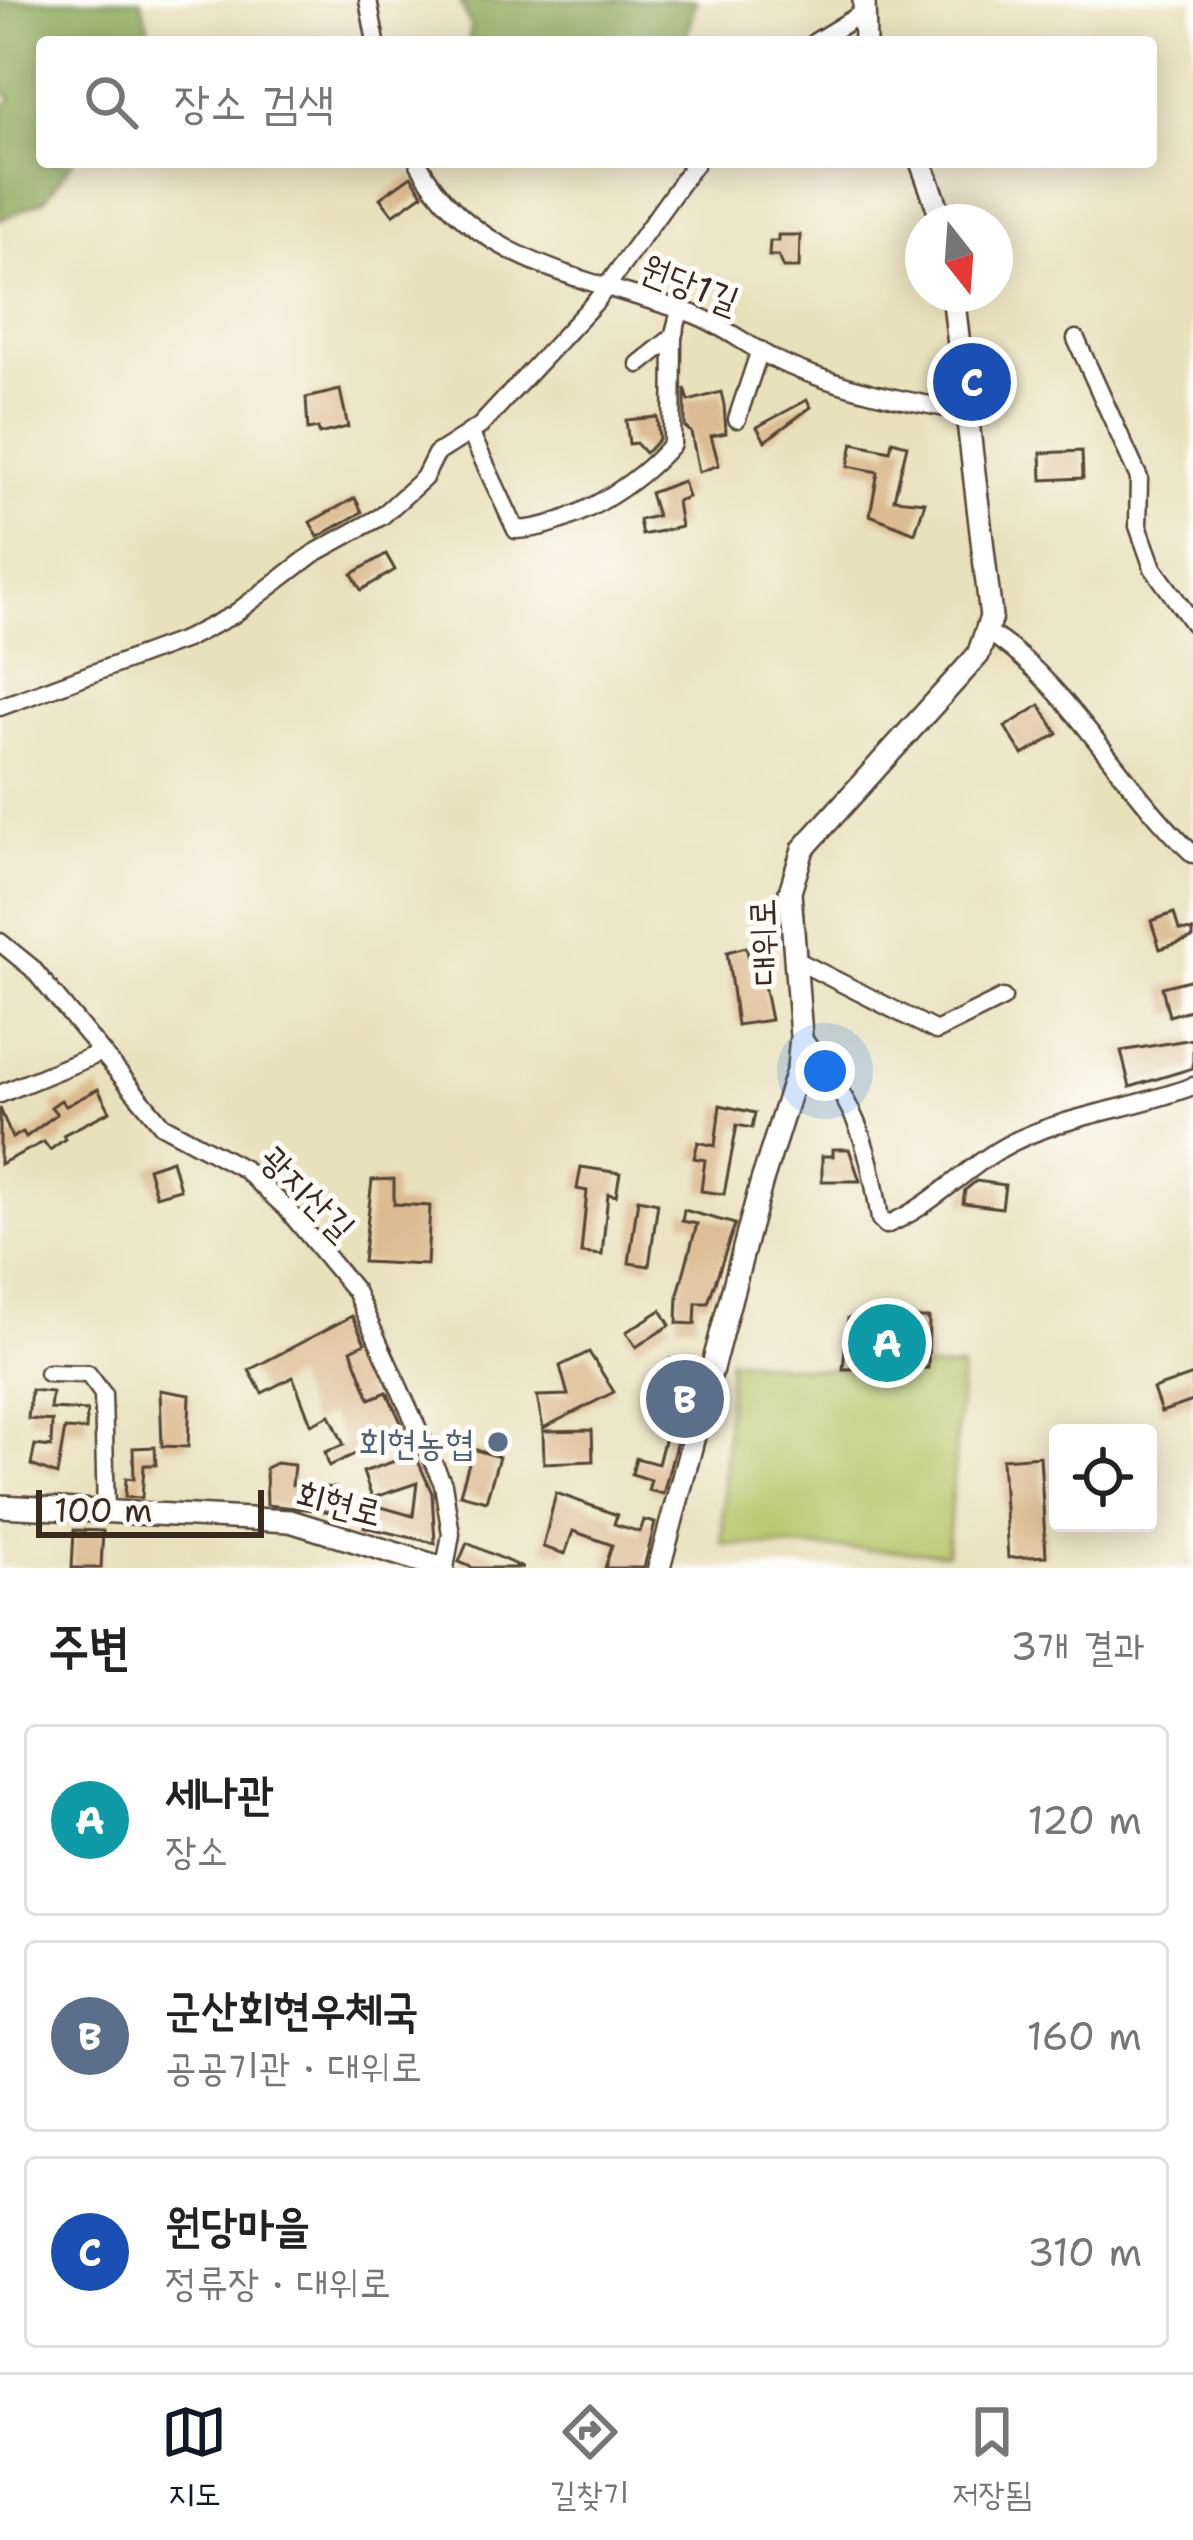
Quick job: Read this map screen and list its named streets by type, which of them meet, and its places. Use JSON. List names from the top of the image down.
{
  "streets": {
    "street": [
      "원당1길",
      "대위로",
      "광지산길",
      "회현로"
    ]
  },
  "crossings": [
    ["광지산길", "회현로"]
  ],
  "places": ["회현농협"],
  "scale_bar": "100 m",
  "north": "bottom",
  "page": {
    "search": "장소 검색",
    "pins": ["C", "A", "B"],
    "scale": "100 m",
    "heading": ["주변", "3개 결과"],
    "list": [
      {
        "mark": "A",
        "name": "세나관",
        "note": "장소",
        "value": "120 m"
      },
      {
        "mark": "B",
        "name": "군산회현우체국",
        "note": "공공기관 · 대위로",
        "value": "160 m"
      },
      {
        "mark": "C",
        "name": "원당마을",
        "note": "정류장 · 대위로",
        "value": "310 m"
      }
    ],
    "nav": ["지도", "길찾기", "저장됨"]
  }
}
